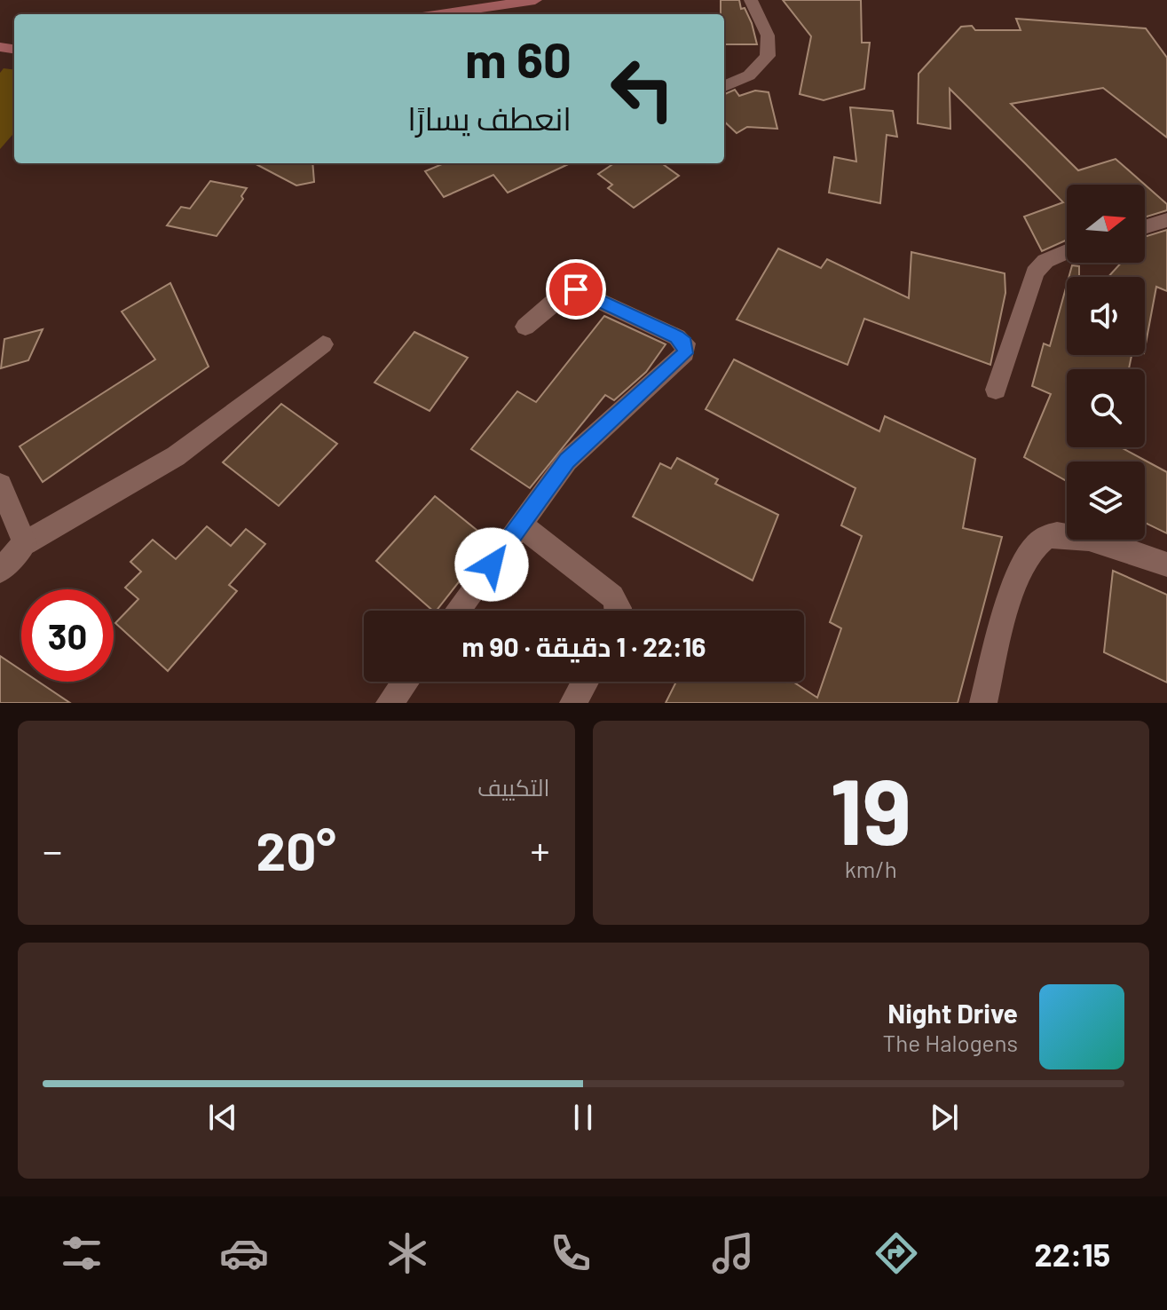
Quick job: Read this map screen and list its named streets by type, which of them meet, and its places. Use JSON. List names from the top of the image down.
{
  "north": "right",
  "page": {
    "turn": ["60 m", "انعطف يسارًا"],
    "limit": "30",
    "trip": "22:16 · 1 دقيقة · 90 m",
    "tile": [
      ["19", "km/h"],
      "التكييف"
    ],
    "heat": ["−", "20°", "+"],
    "song": ["Night Drive", "The Halogens"],
    "tabs": "22:15"
  }
}
